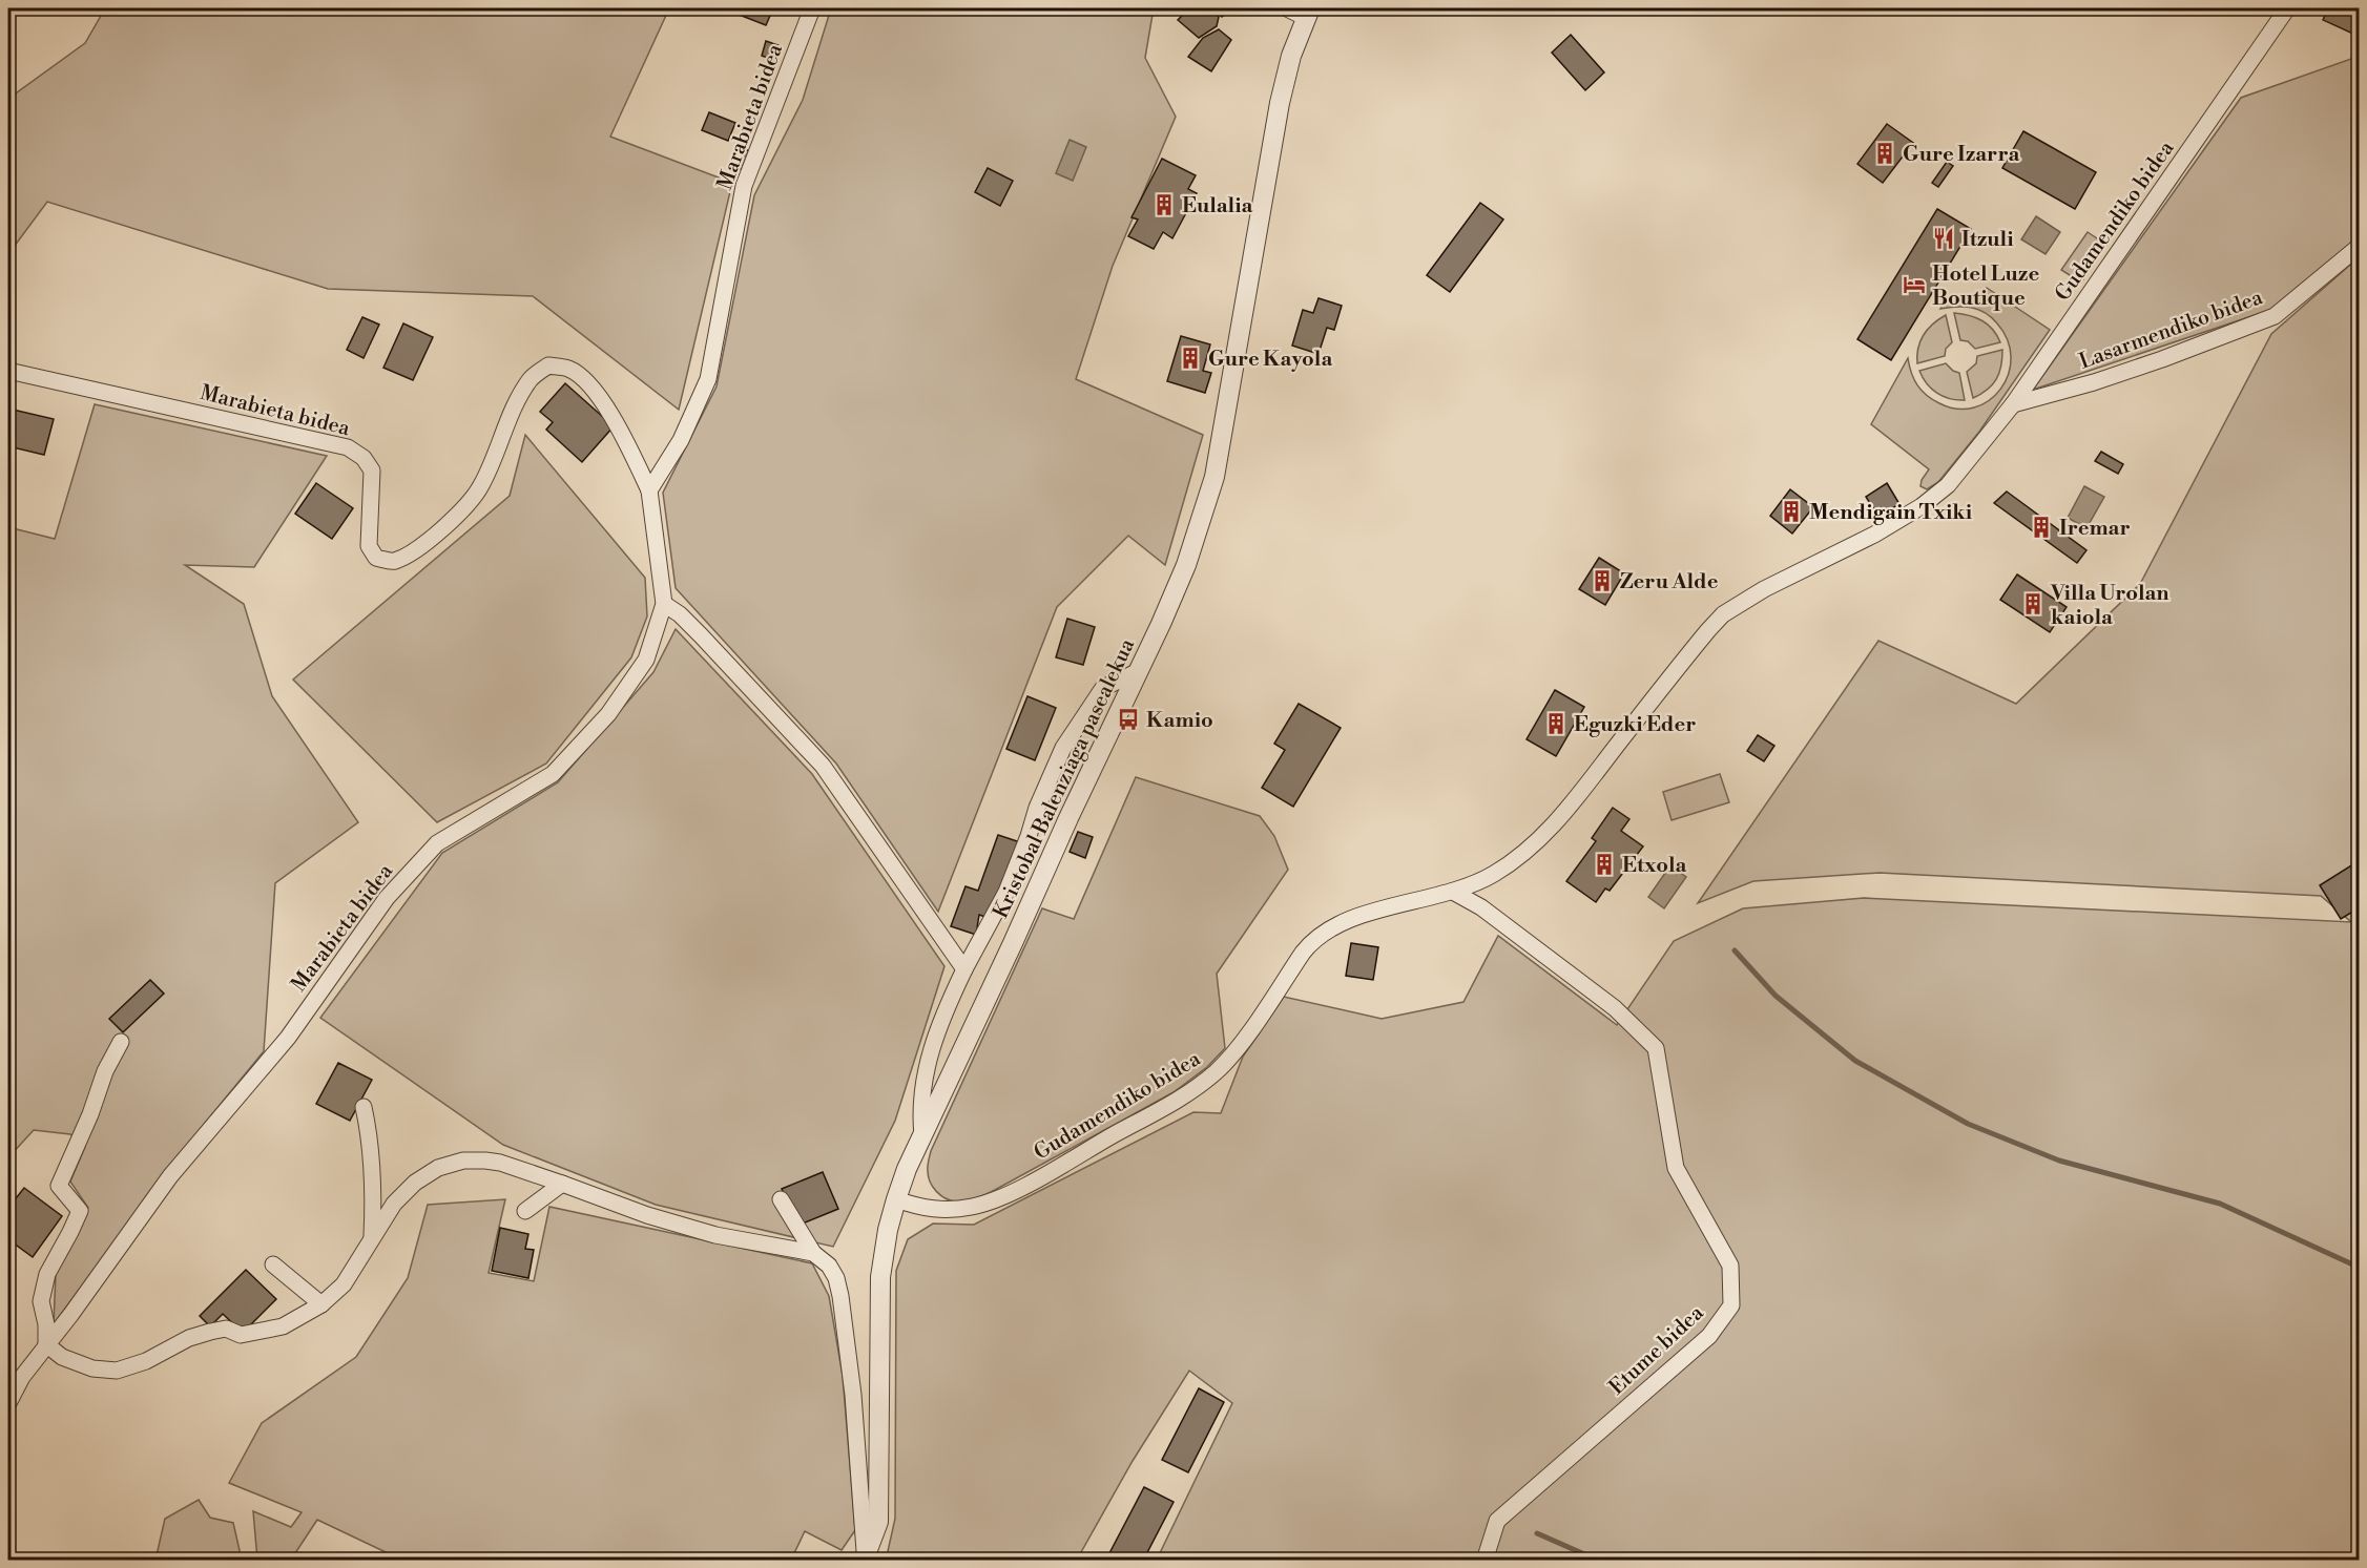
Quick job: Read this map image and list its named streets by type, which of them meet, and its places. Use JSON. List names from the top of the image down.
{
  "streets": {
    "street": [
      "Marabieta bidea",
      "Gudamendiko bidea",
      "Lasarmendiko bidea",
      "Kristobal Balenziaga pasealekua",
      "Etume bidea"
    ]
  },
  "crossings": [
    ["Gudamendiko bidea", "Lasarmendiko bidea"],
    ["Gudamendiko bidea", "Kristobal Balenziaga pasealekua"],
    ["Gudamendiko bidea", "Etume bidea"]
  ],
  "places": {
    "building": [
      "Gure Izarra",
      "Eulalia",
      "Gure Kayola",
      "Mendigain Txiki",
      "Iremar",
      "Zeru Alde",
      "Villa Urolan kaiola",
      "Eguzki Eder",
      "Etxola"
    ],
    "restaurant": ["Itzuli"],
    "hotel": ["Hotel Luze Boutique"],
    "bus stop": ["Kamio"]
  }
}
